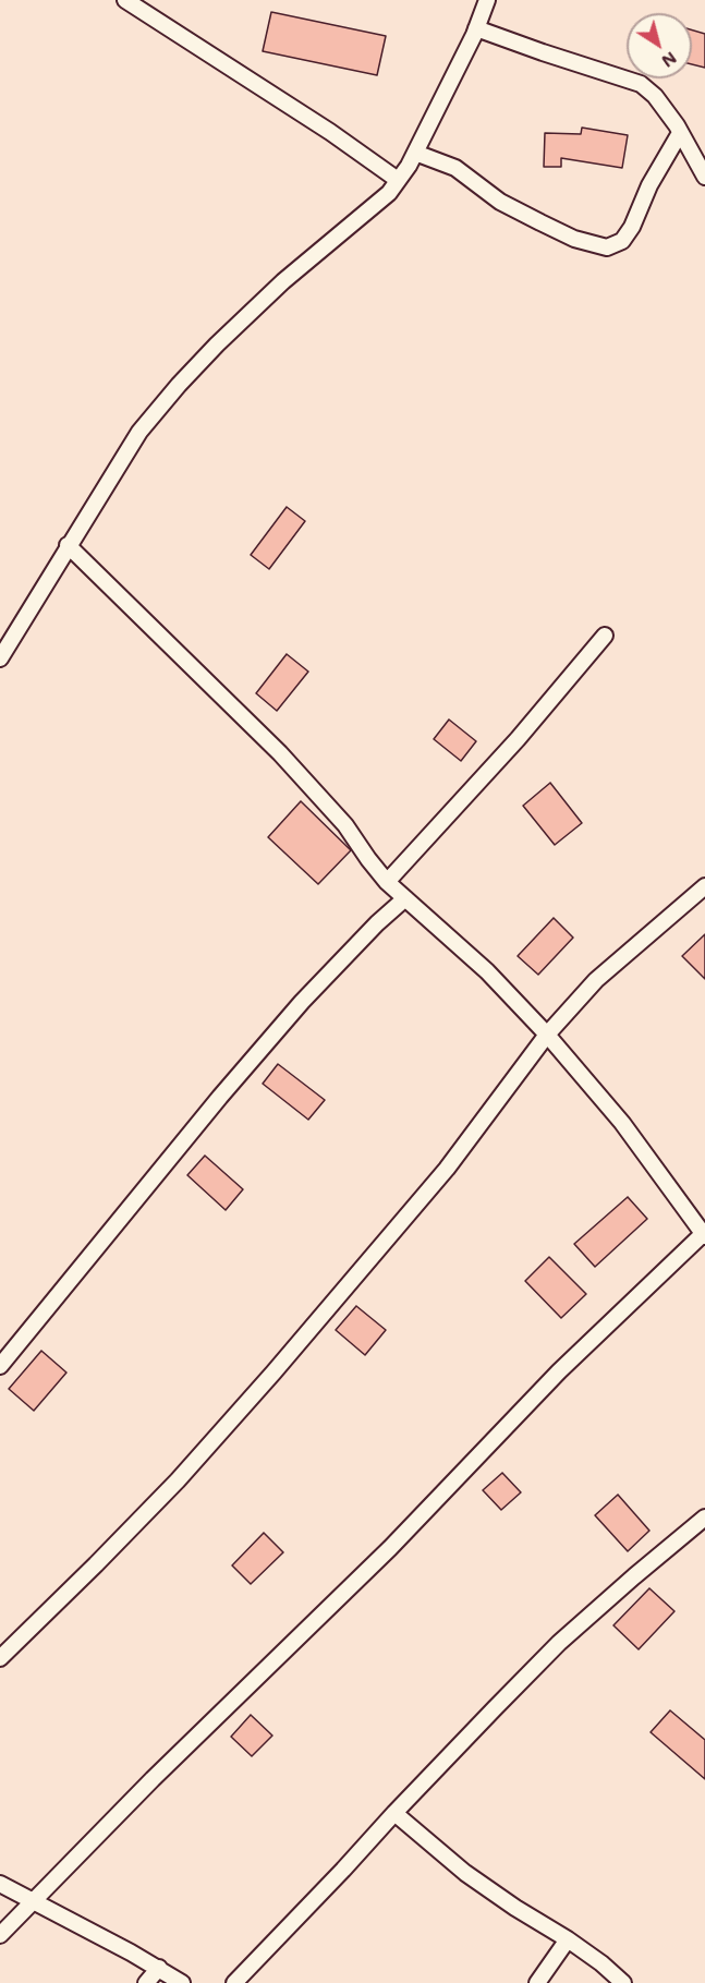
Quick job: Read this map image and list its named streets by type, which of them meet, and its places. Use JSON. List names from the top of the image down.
{
  "north": "bottom right"
}
